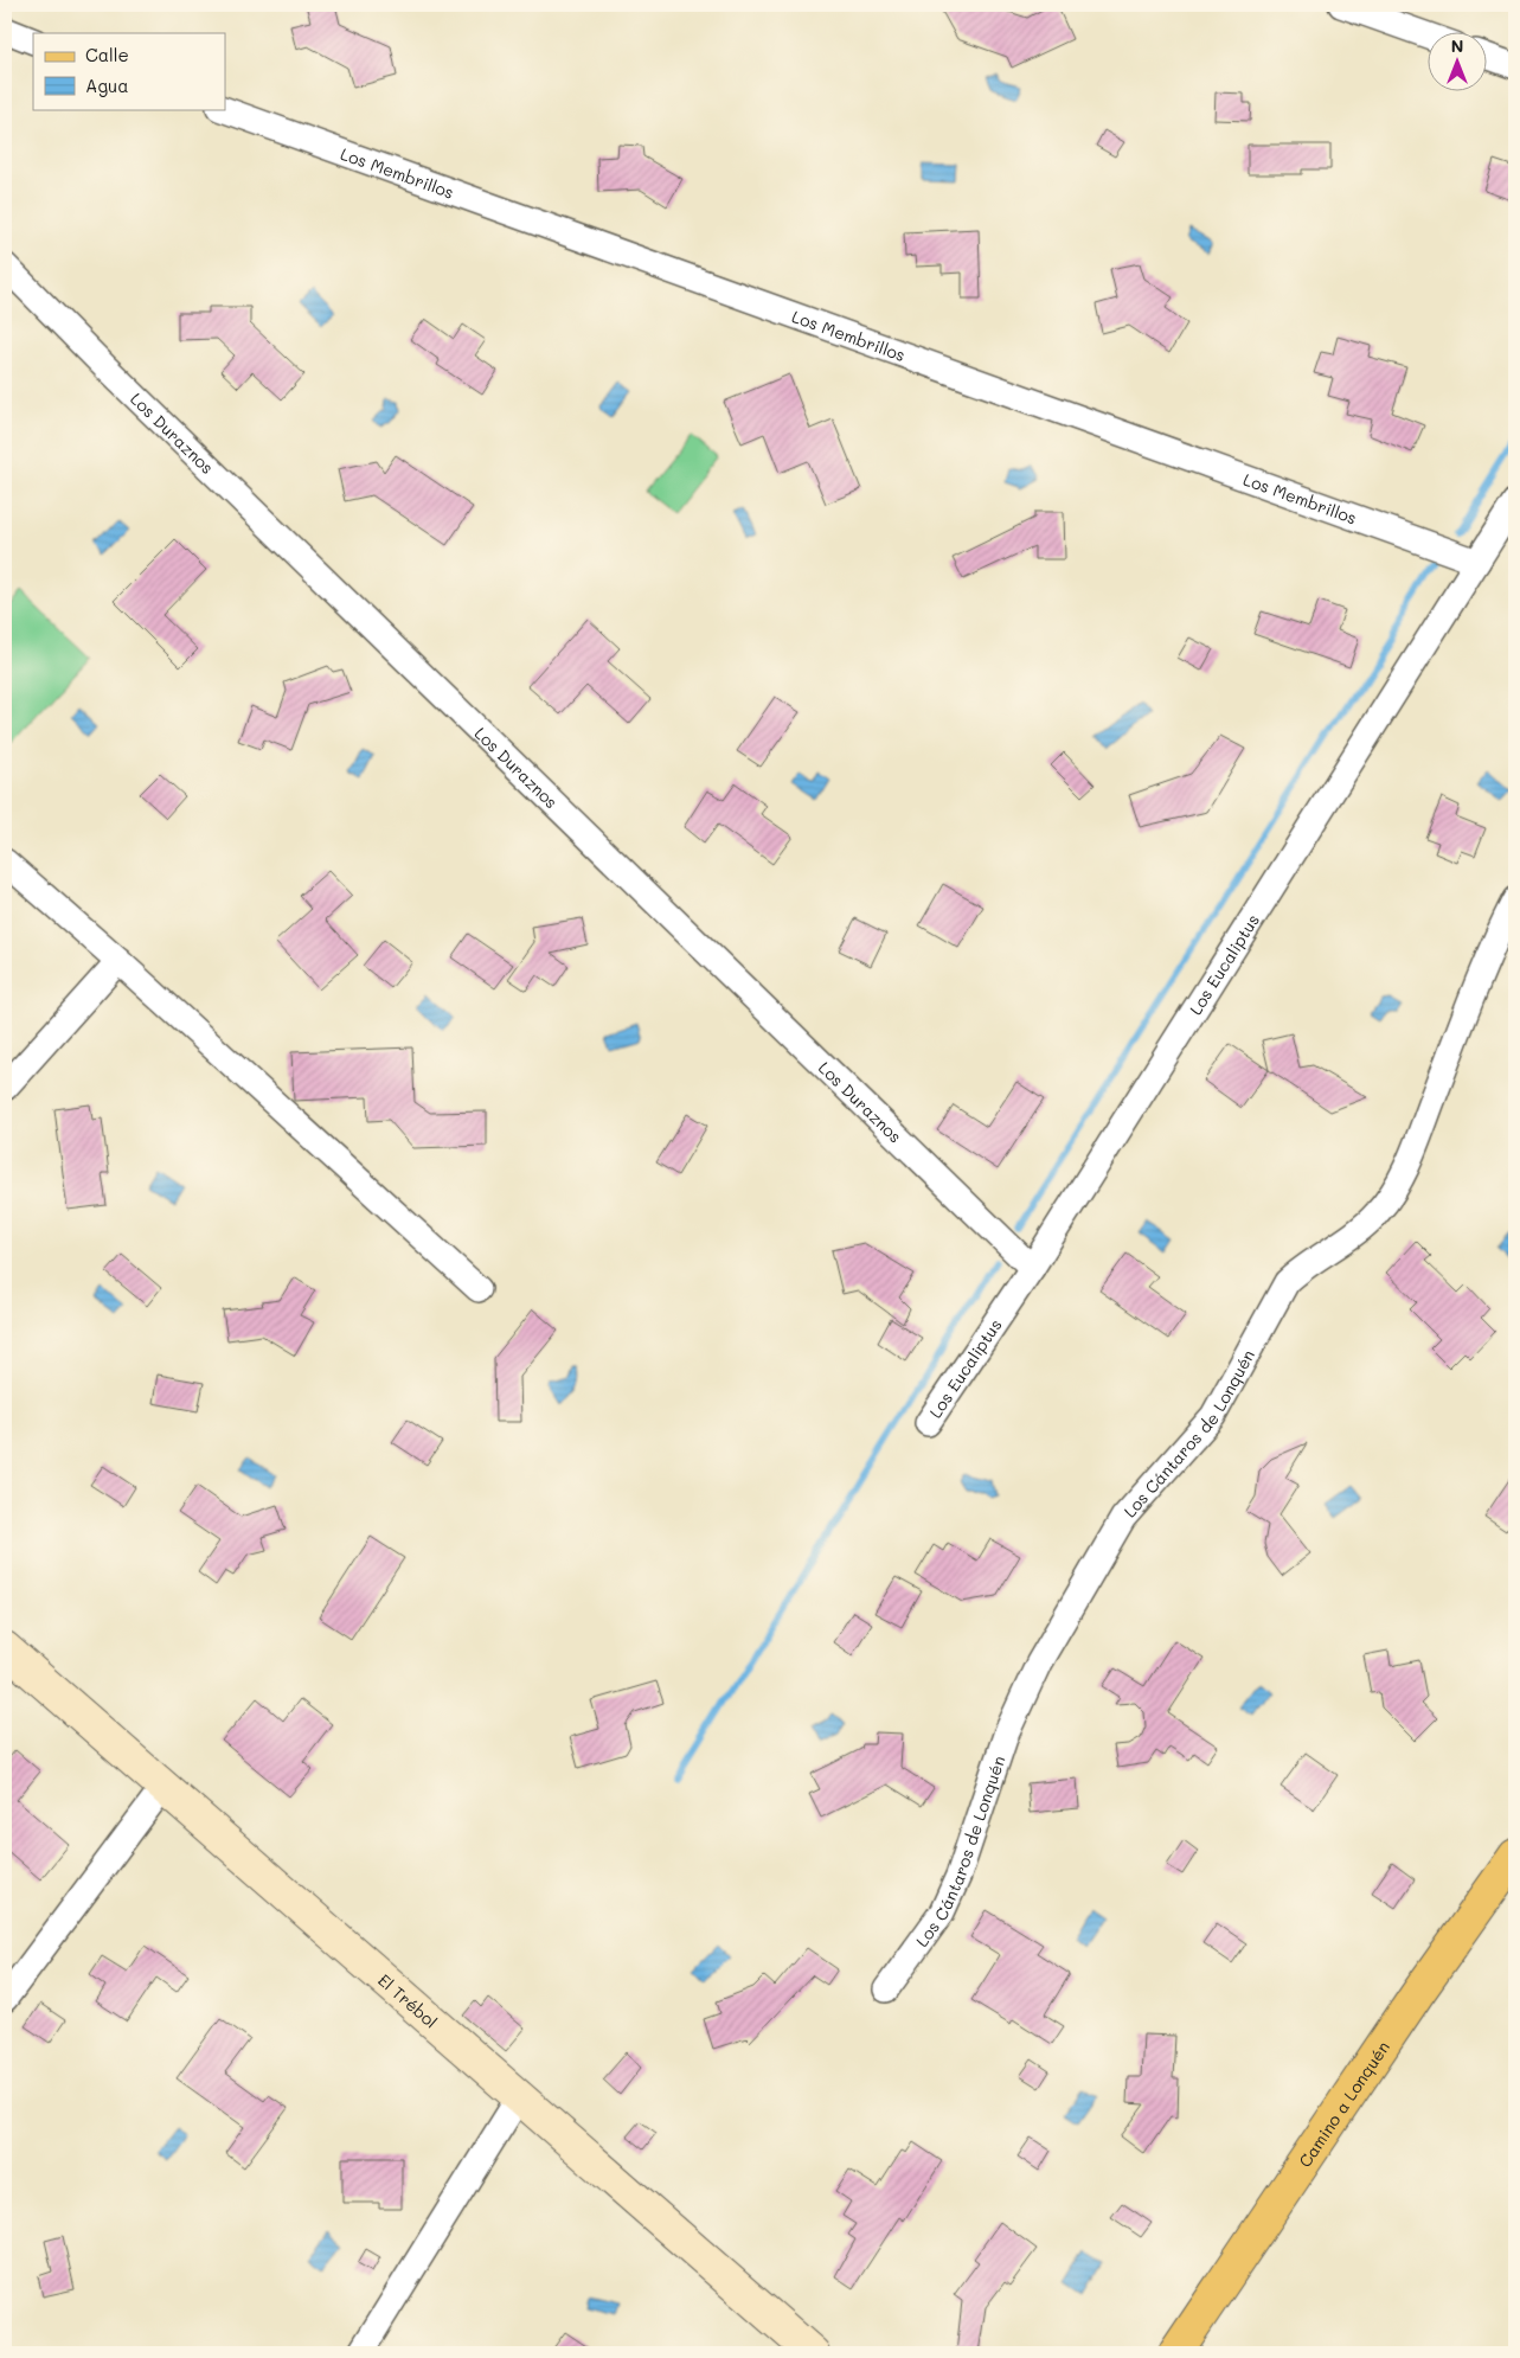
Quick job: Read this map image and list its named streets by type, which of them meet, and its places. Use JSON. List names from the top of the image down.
{
  "streets": {
    "main road": ["El Trébol", "Camino a Lonquén"],
    "street": [
      "Los Membrillos",
      "Los Duraznos",
      "Los Eucaliptus",
      "Los Cántaros de Lonquén"
    ]
  },
  "crossings": [
    ["Los Membrillos", "Los Eucaliptus"],
    ["Los Duraznos", "Los Eucaliptus"]
  ],
  "legend": ["Calle", "Agua"],
  "north": "top"
}
